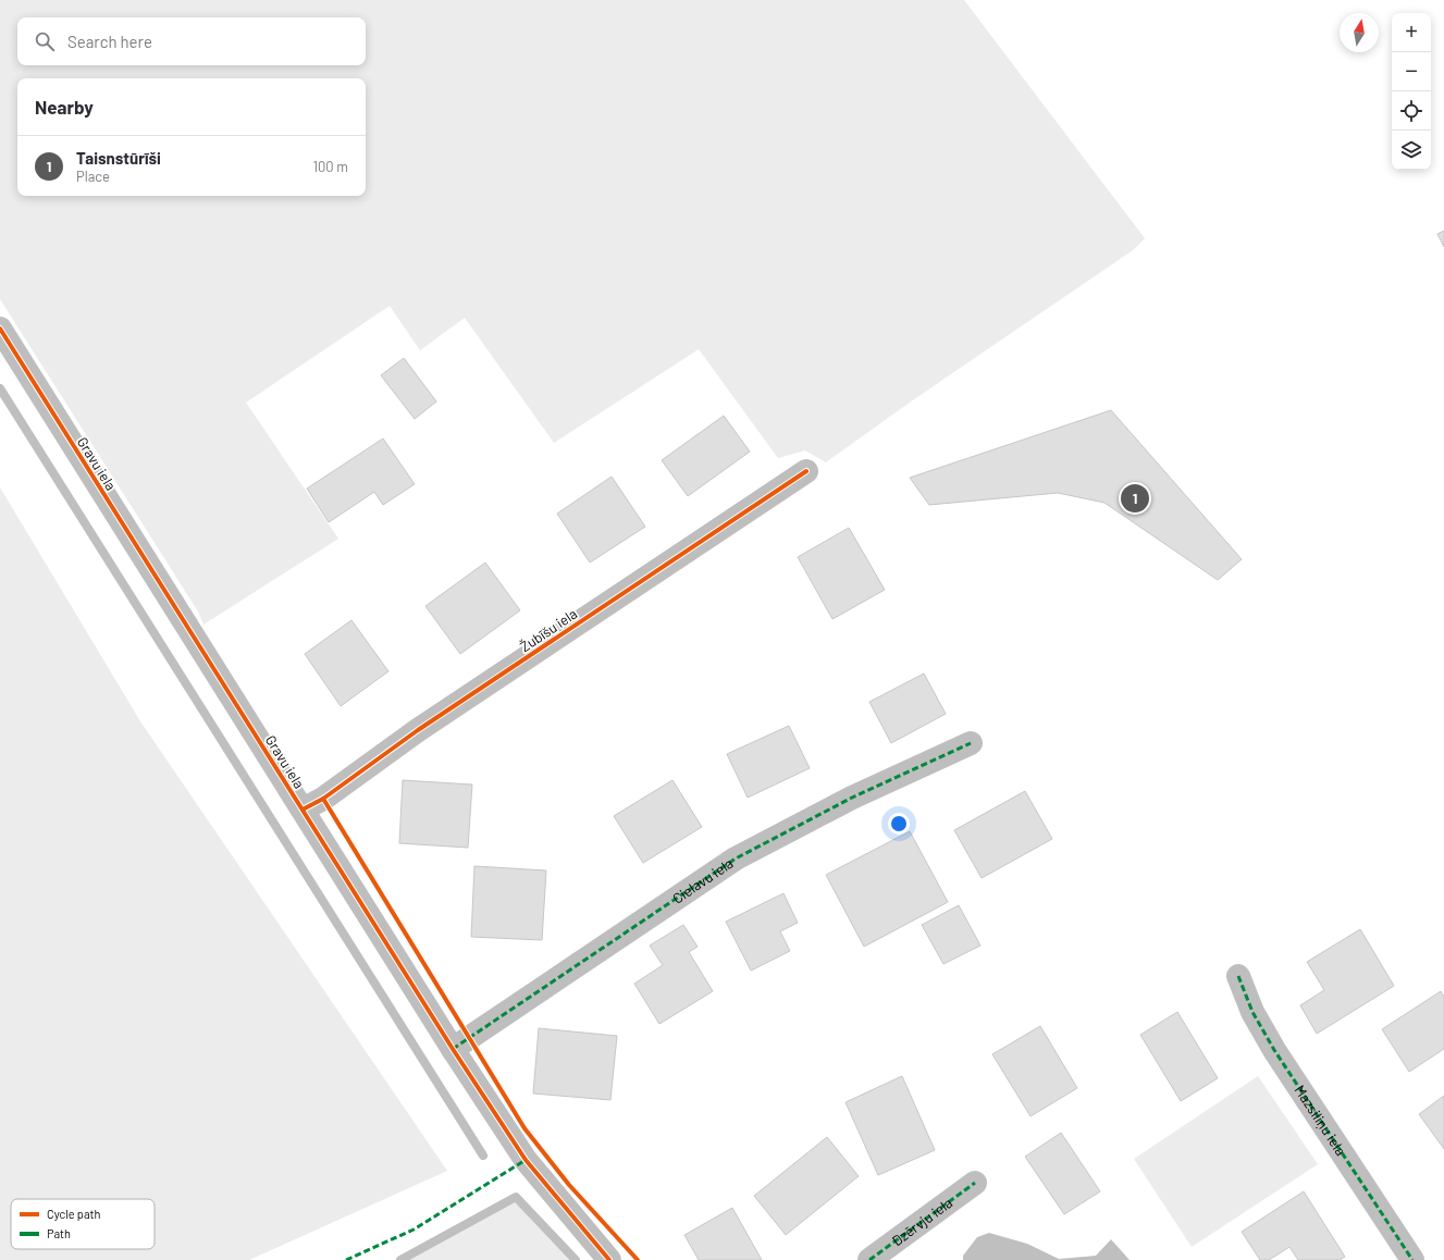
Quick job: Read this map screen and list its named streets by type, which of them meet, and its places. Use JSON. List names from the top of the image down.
{
  "streets": {
    "street": [
      "Gravu iela",
      "Žubīšu iela",
      "Cielavu iela",
      "Mazsiliņu iela",
      "Dzērvju iela"
    ]
  },
  "crossings": [
    ["Gravu iela", "Žubīšu iela"],
    ["Gravu iela", "Cielavu iela"]
  ],
  "legend": ["Cycle path", "Path"],
  "north": "top",
  "page": {
    "map_buttons": ["+", "−"],
    "search": "Search here",
    "heading": "Nearby",
    "list": [
      {
        "mark": "1",
        "name": "Taisnstūrīši",
        "note": "Place",
        "value": "100 m"
      }
    ],
    "pins": "1"
  }
}
